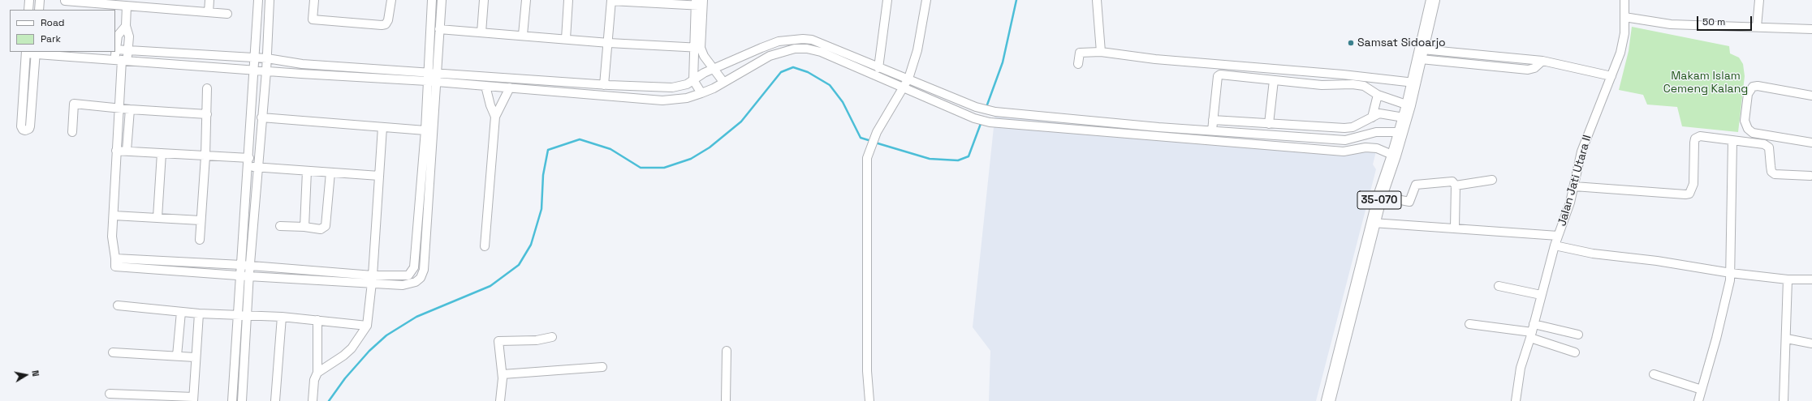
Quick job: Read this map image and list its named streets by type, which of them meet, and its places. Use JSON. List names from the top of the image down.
{
  "streets": {
    "main road": ["35-070"],
    "street": ["Jalan Jati Utara II"]
  },
  "parks": ["Makam Islam Cemeng Kalang"],
  "places": ["Samsat Sidoarjo"],
  "legend": ["Road", "Park"],
  "scale_bar": "50 m",
  "north": "right"
}
